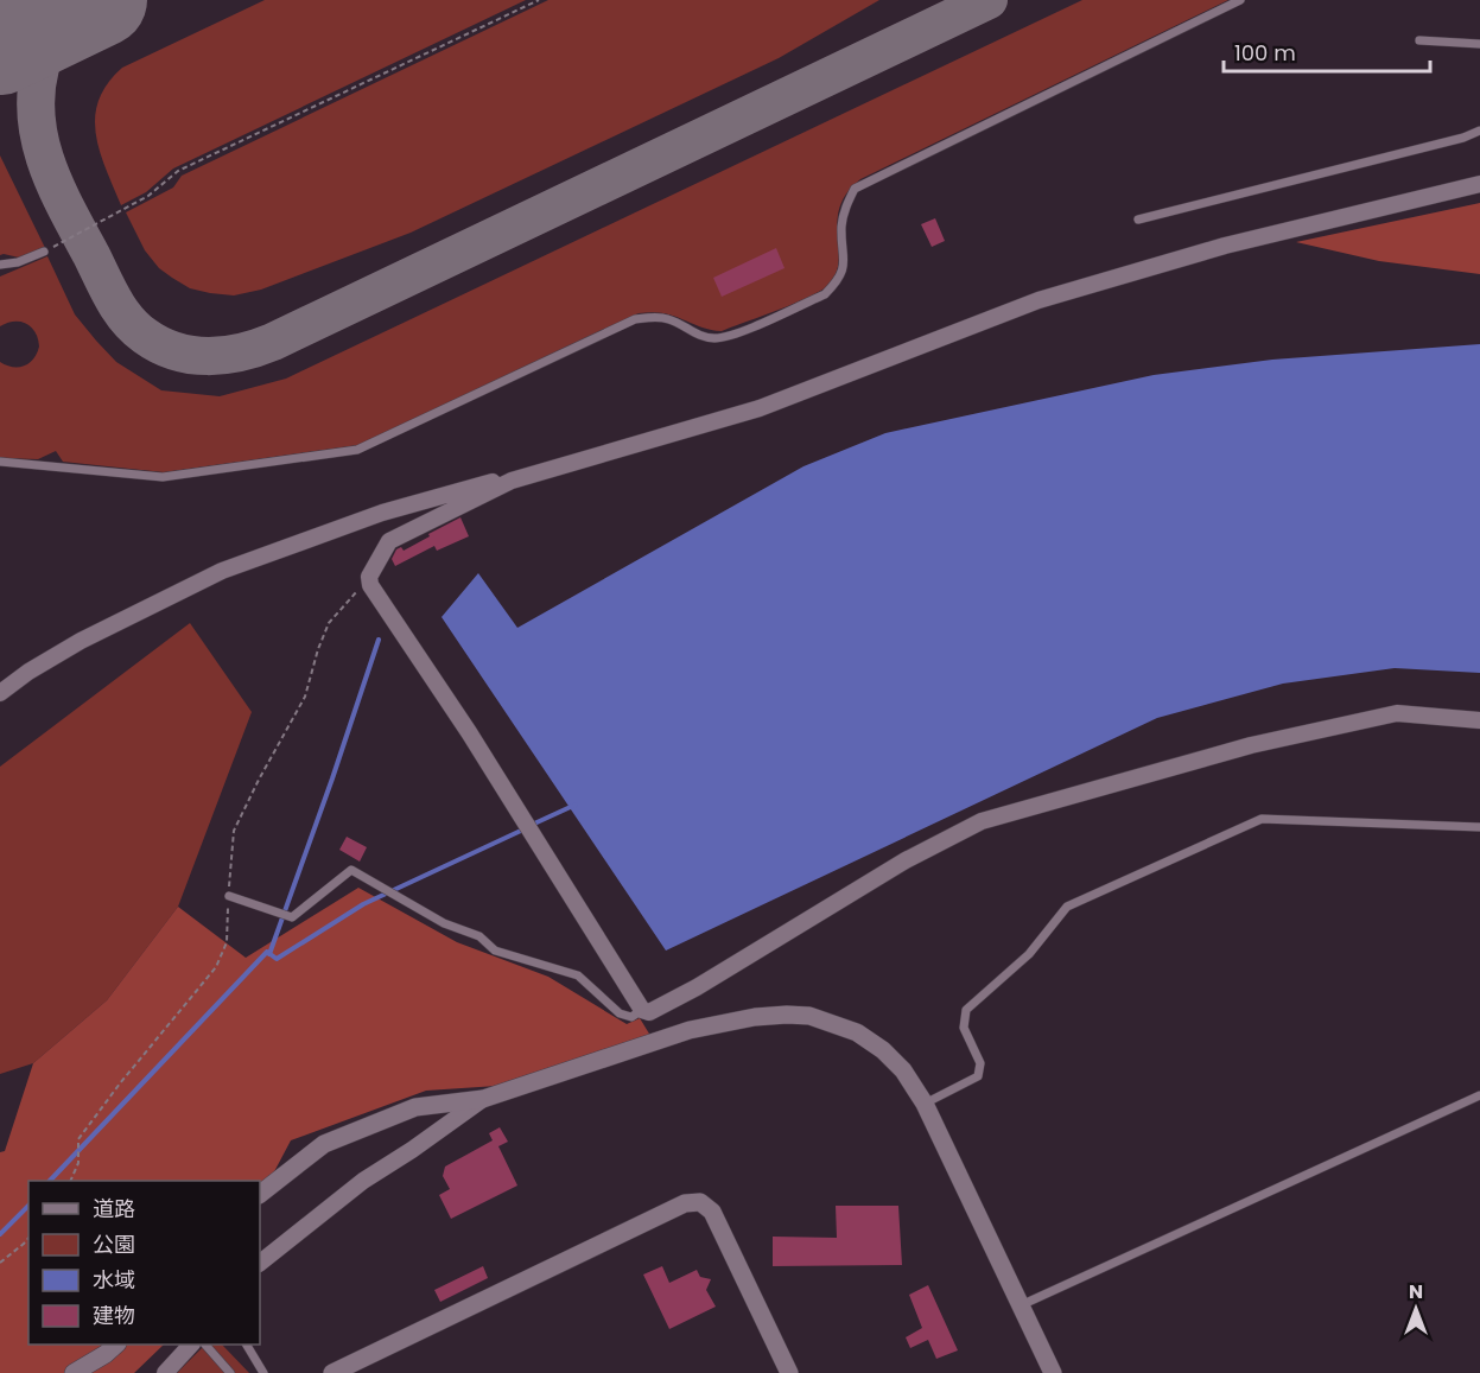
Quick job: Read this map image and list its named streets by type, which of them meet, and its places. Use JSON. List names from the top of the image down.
{
  "legend": [
    "道路",
    "公園",
    "水域",
    "建物"
  ],
  "scale_bar": "100 m",
  "north": "top"
}
